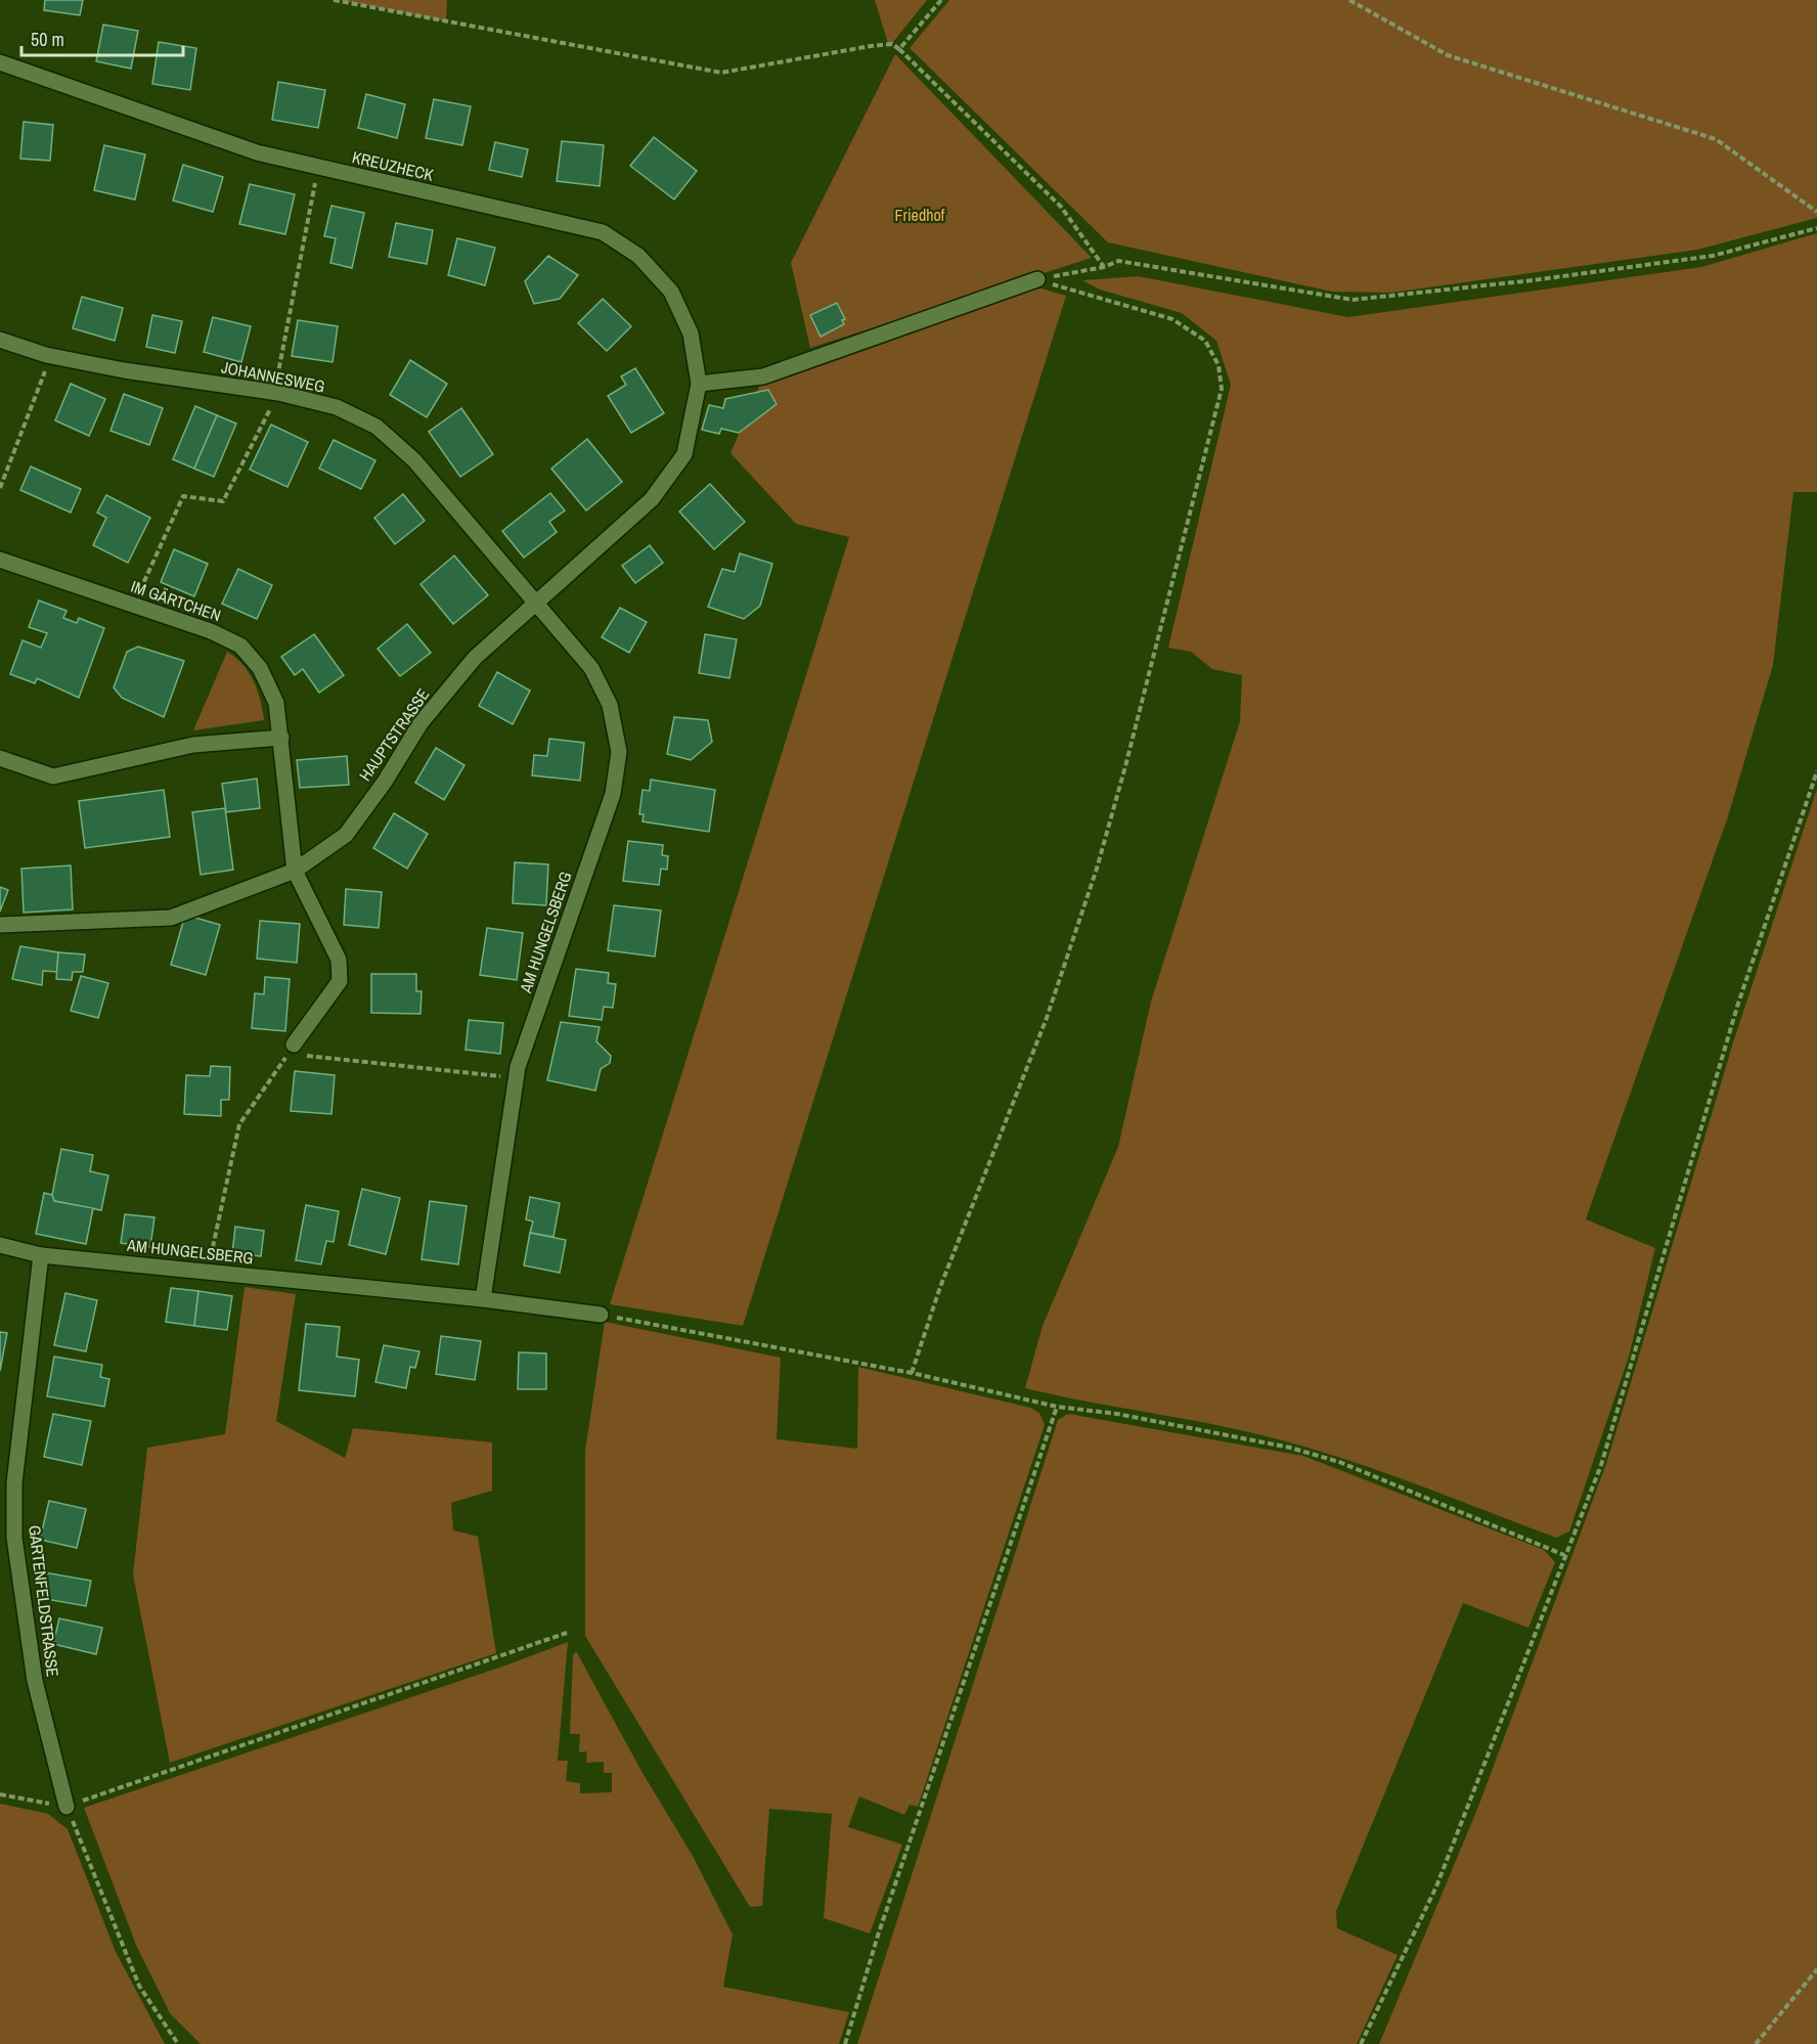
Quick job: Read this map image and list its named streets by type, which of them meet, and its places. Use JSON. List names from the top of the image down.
{
  "streets": {
    "street": [
      "KREUZHECK",
      "JOHANNESWEG",
      "IM GÄRTCHEN",
      "HAUPTSTRASSE",
      "AM HUNGELSBERG",
      "GARTENFELDSTRASSE"
    ]
  },
  "crossings": [
    ["KREUZHECK", "HAUPTSTRASSE"],
    ["JOHANNESWEG", "HAUPTSTRASSE"],
    ["JOHANNESWEG", "AM HUNGELSBERG"],
    ["IM GÄRTCHEN", "HAUPTSTRASSE"],
    ["HAUPTSTRASSE", "AM HUNGELSBERG"],
    ["AM HUNGELSBERG", "GARTENFELDSTRASSE"]
  ],
  "parks": ["Friedhof"],
  "scale_bar": "50 m"
}
